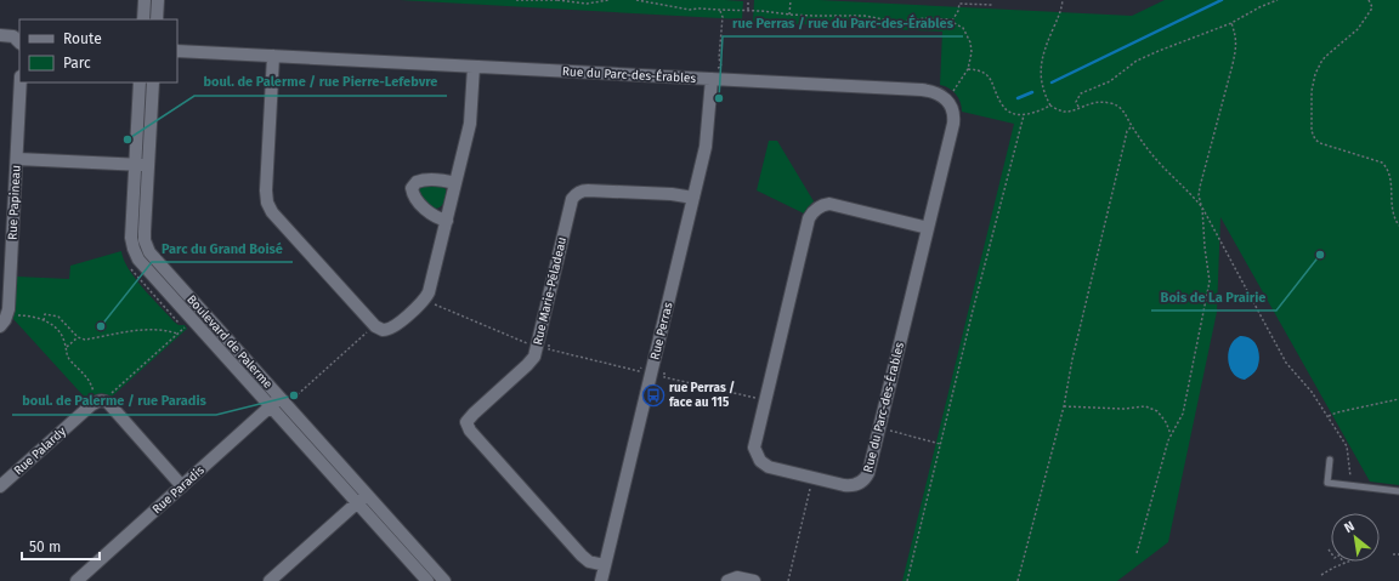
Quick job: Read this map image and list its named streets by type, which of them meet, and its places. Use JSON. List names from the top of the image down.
{
  "streets": {
    "street": [
      "Rue du Parc-des-Érables",
      "Rue Papineau",
      "Rue Marie-Péladeau",
      "Rue Perras",
      "Boulevard de Palerme",
      "Rue Palardy",
      "Rue Paradis"
    ]
  },
  "crossings": [
    ["Rue du Parc-des-Érables", "Rue Perras"],
    ["Rue Marie-Péladeau", "Rue Perras"],
    ["Boulevard de Palerme", "Rue Paradis"]
  ],
  "places": {
    "other": [
      "rue Perras / rue du Parc-des-Érables",
      "boul. de Palerme / rue Pierre-Lefebvre",
      "Bois de La Prairie",
      "Parc du Grand Boisé",
      "boul. de Palerme / rue Paradis"
    ],
    "bus stop": ["rue Perras / face au 115"]
  },
  "legend": ["Route", "Parc"],
  "scale_bar": "50 m",
  "north": "top left"
}
